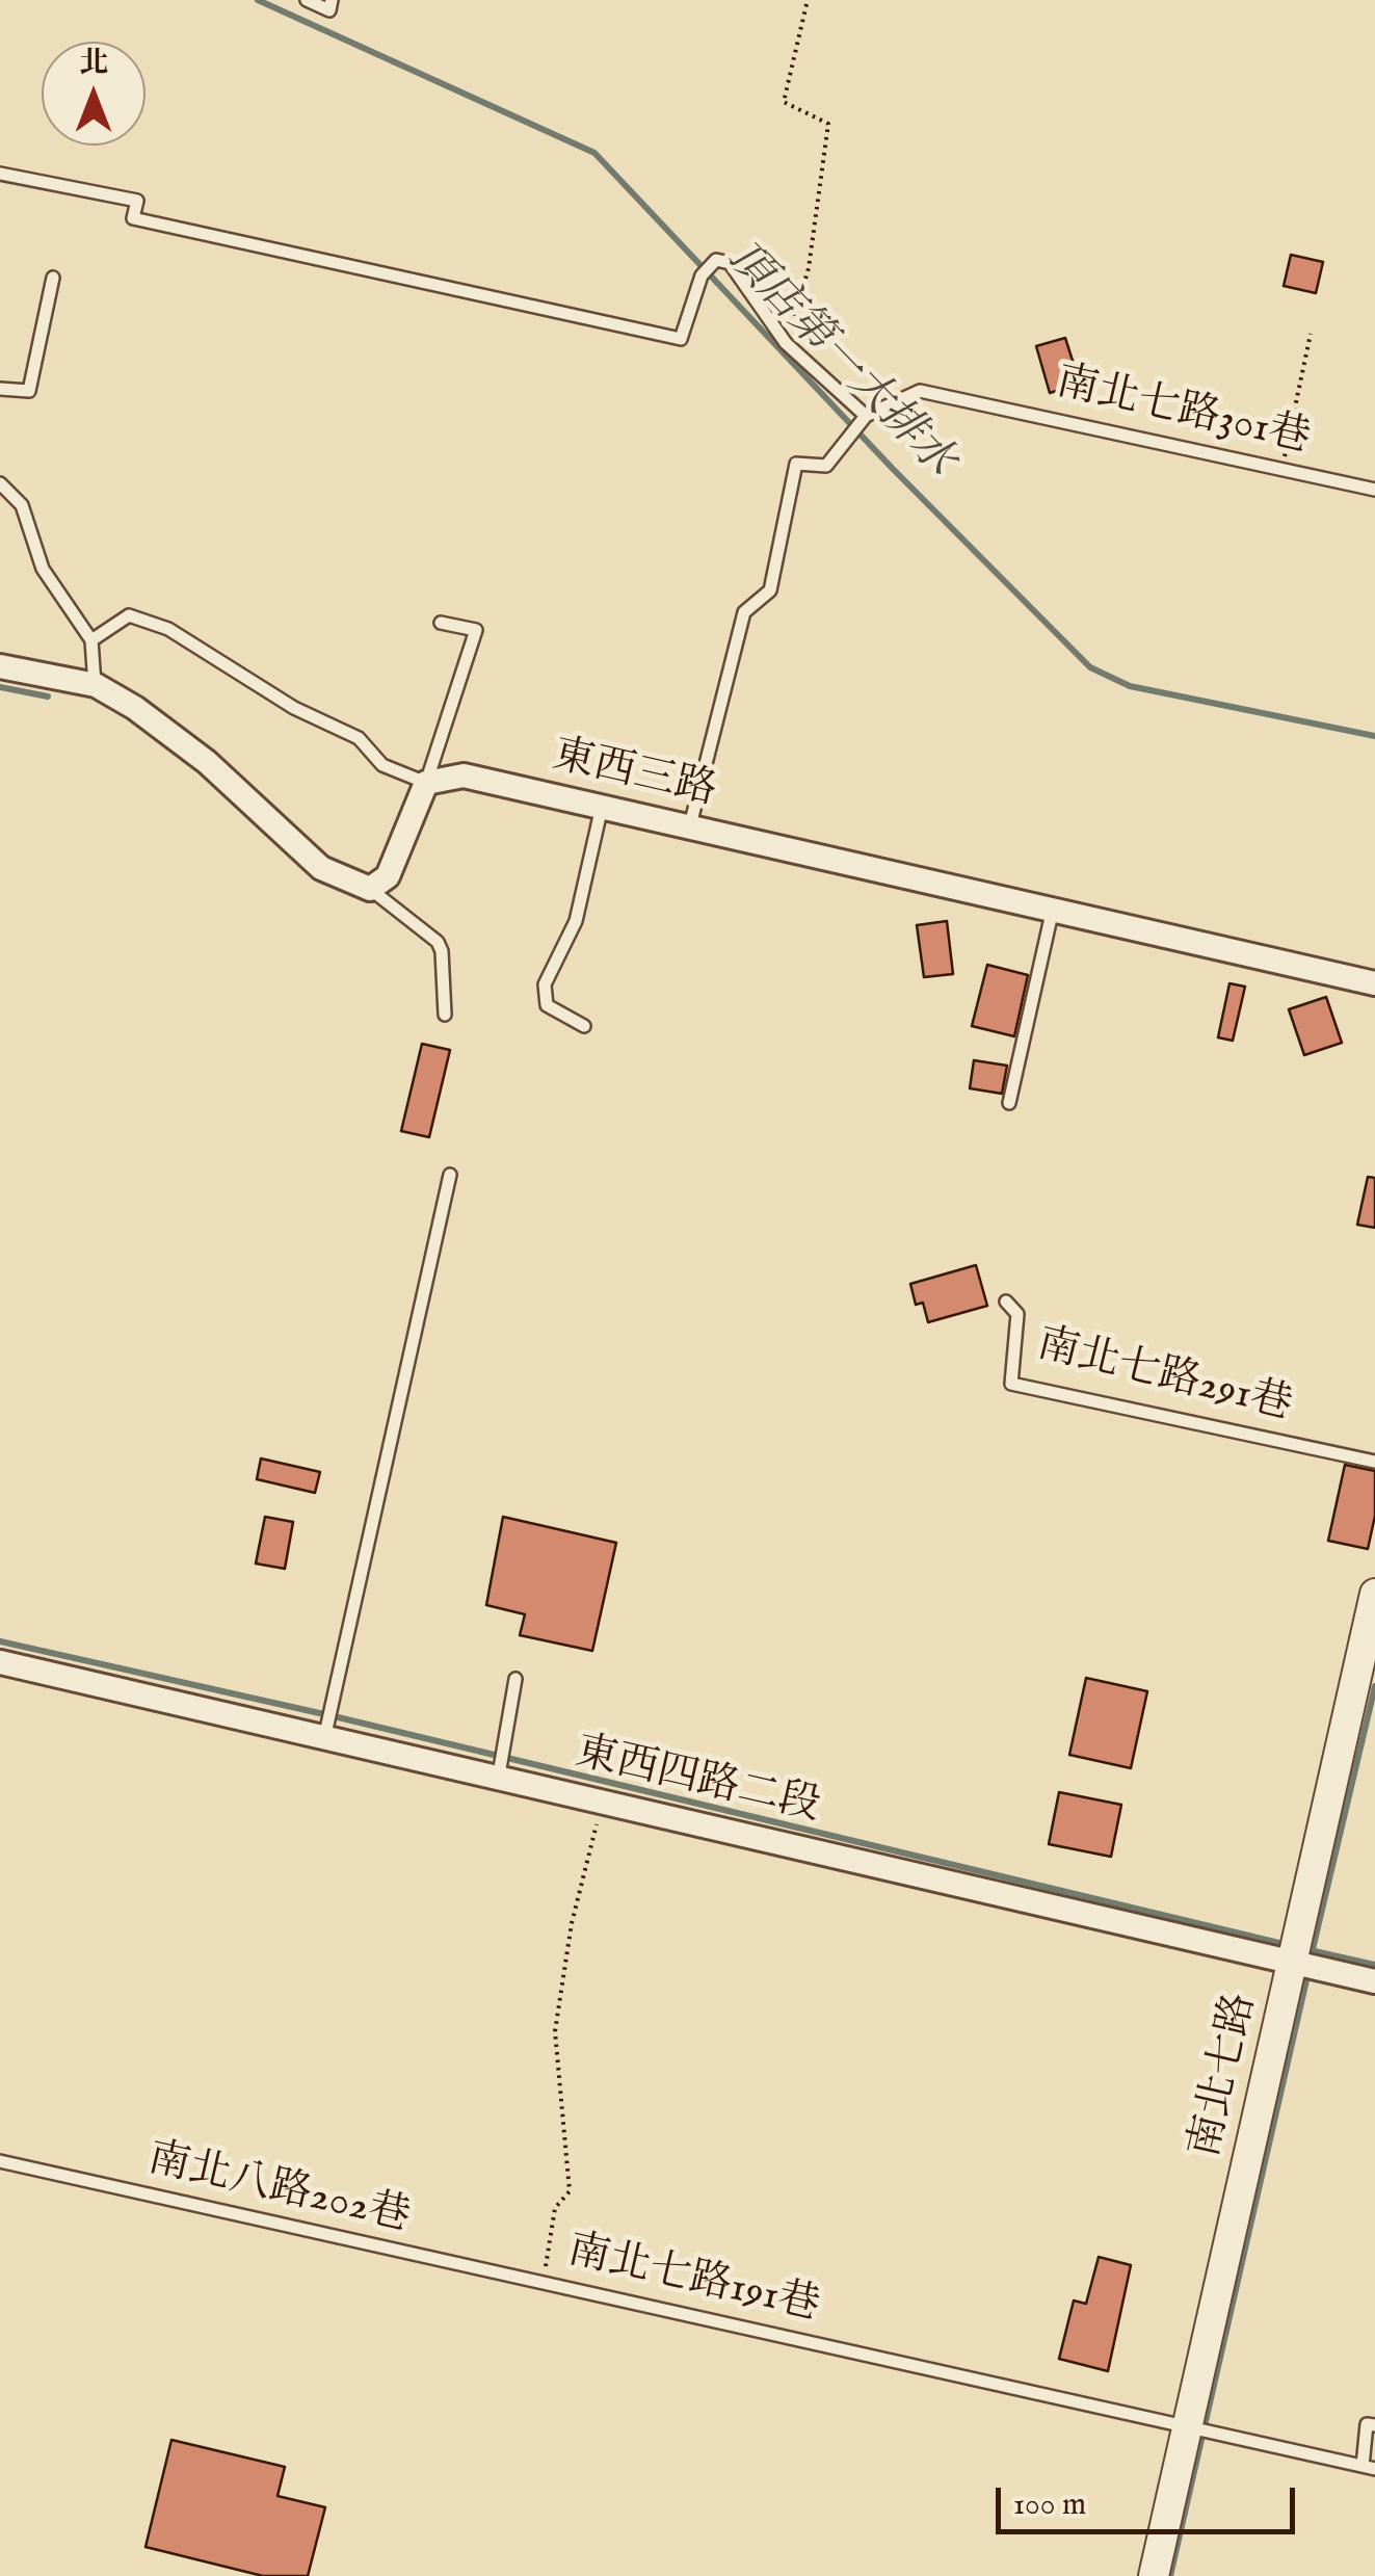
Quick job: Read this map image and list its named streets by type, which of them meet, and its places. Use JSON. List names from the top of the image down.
{
  "streets": {
    "street": ["東西三路", "東西四路二段", "南北七路"],
    "lane": [
      "南北七路301巷",
      "南北七路291巷",
      "南北八路202巷",
      "南北七路191巷"
    ]
  },
  "crossings": [
    ["東西四路二段", "南北七路"],
    ["東西四路二段", "南北七路191巷"],
    ["南北七路", "南北七路191巷"],
    ["南北八路202巷", "南北七路191巷"]
  ],
  "water": ["頂店第一大排水"],
  "scale_bar": "100 m",
  "north": "top"
}
